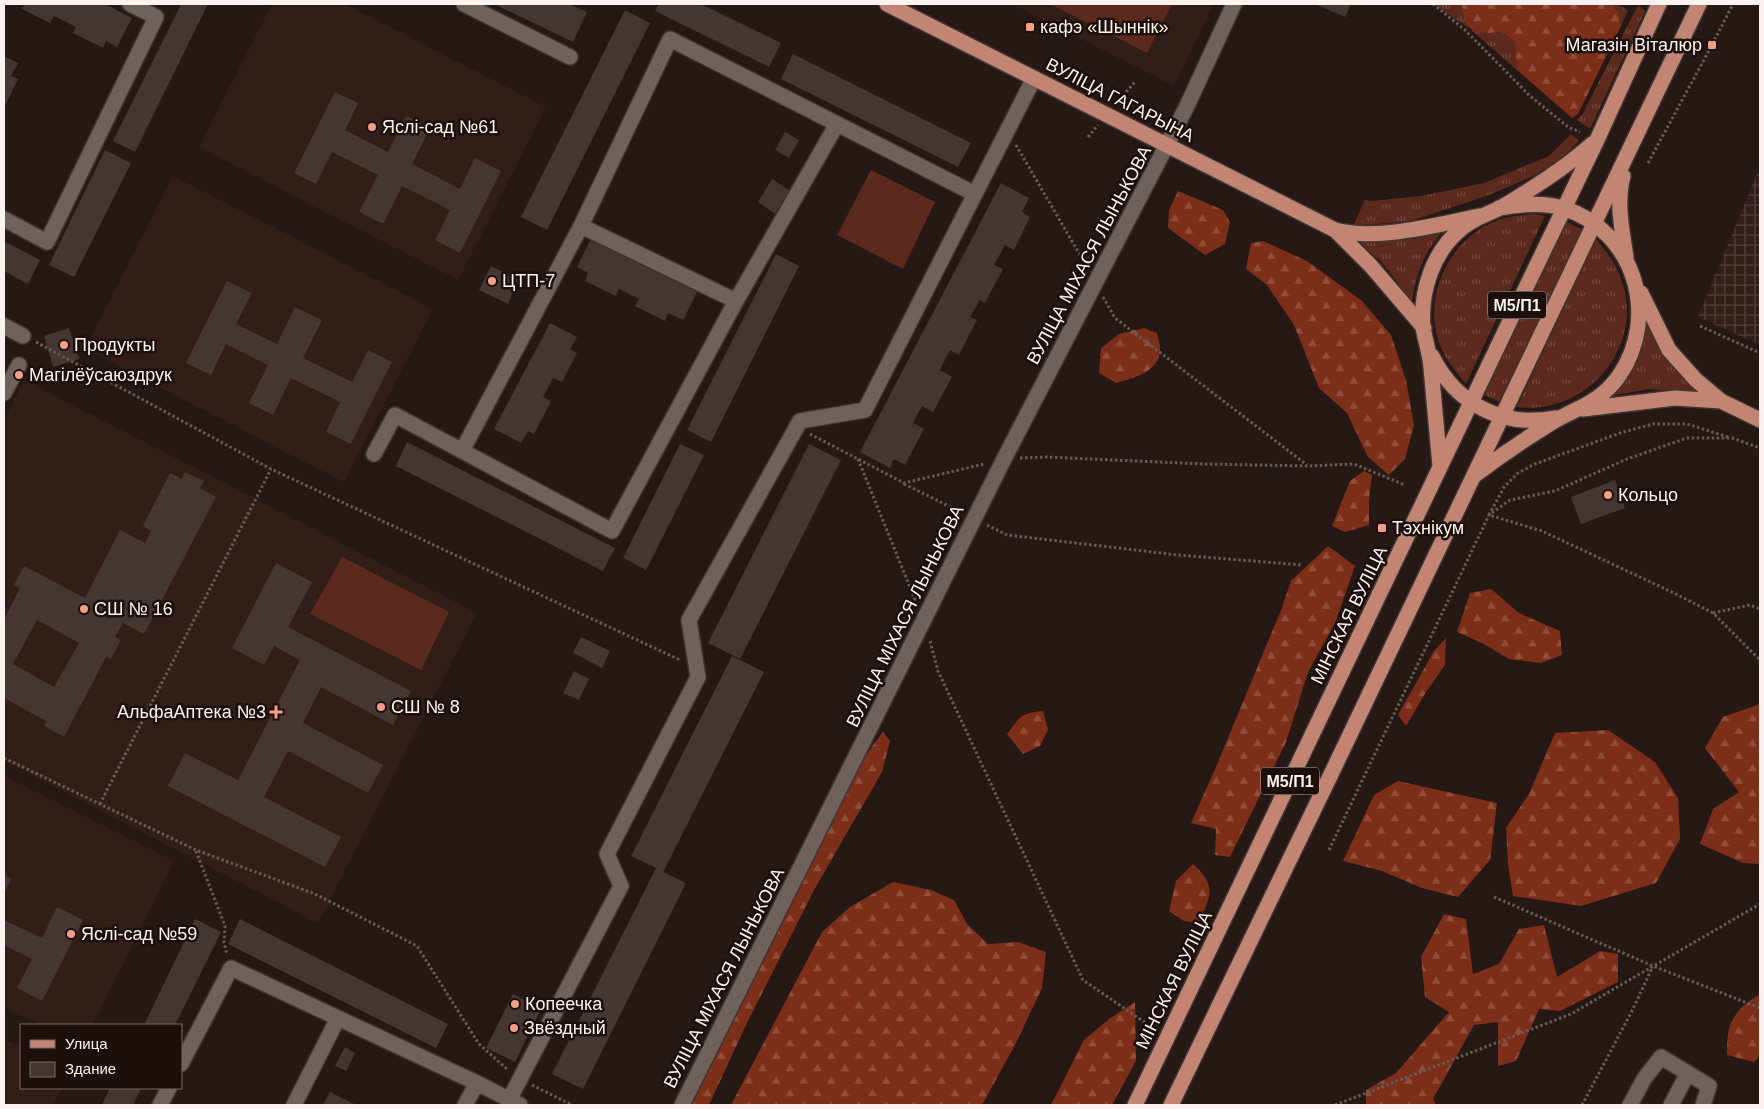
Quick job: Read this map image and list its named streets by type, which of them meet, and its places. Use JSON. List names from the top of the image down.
{
  "streets": {
    "main road": ["ВУЛІЦА ГАГАРЫНА", "М5/П1", "МІНСКАЯ ВУЛІЦА"],
    "street": ["ВУЛІЦА МІХАСЯ ЛЫНЬКОВА"]
  },
  "crossings": [
    ["ВУЛІЦА ГАГАРЫНА", "ВУЛІЦА МІХАСЯ ЛЫНЬКОВА"],
    ["М5/П1", "МІНСКАЯ ВУЛІЦА"]
  ],
  "places": {
    "transit": ["кафэ «Шыннік»", "Магазін Віталюр", "Тэхнікум"],
    "other": [
      "Яслі-сад №61",
      "ЦТП-7",
      "Продукты",
      "Магілёўсаюздрук",
      "Кольцо",
      "СШ № 16",
      "СШ № 8",
      "Яслі-сад №59",
      "Копеечка",
      "Звёздный"
    ],
    "health": ["АльфаАптека №3"]
  },
  "legend": ["Улица", "Здание"]
}
